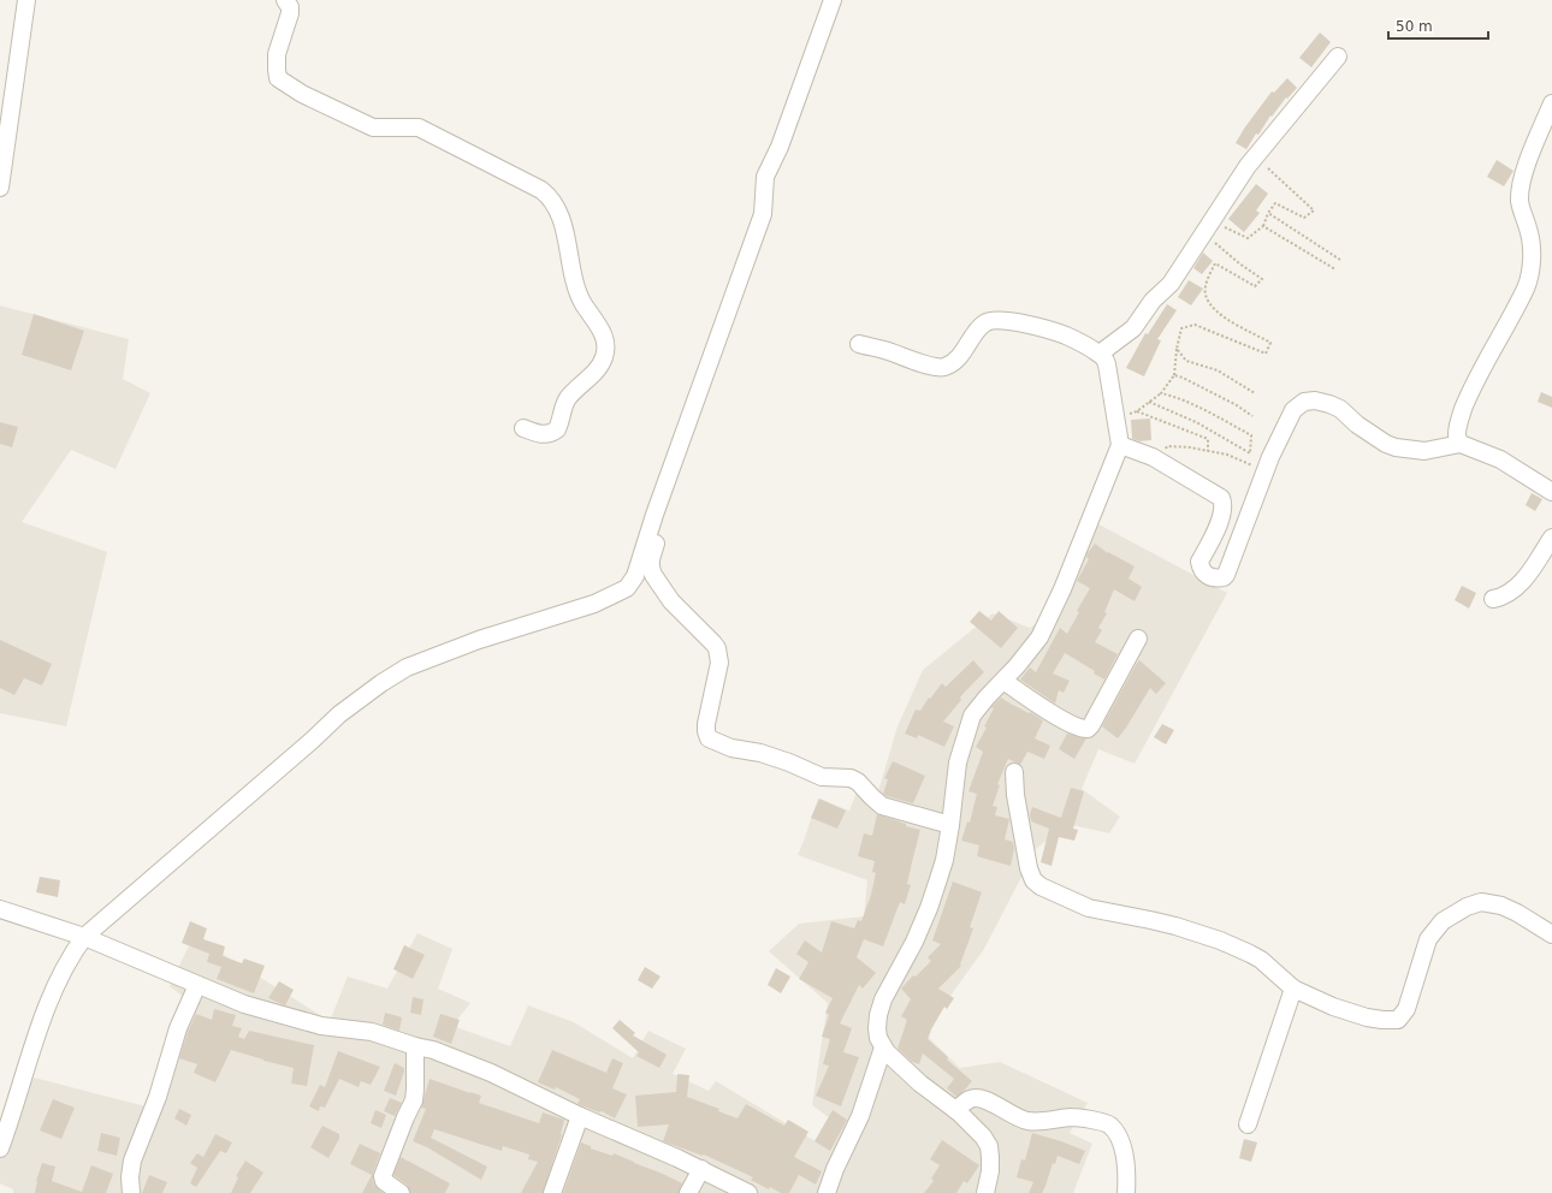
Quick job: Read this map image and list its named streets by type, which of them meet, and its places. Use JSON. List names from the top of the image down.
{
  "scale_bar": "50 m"
}
